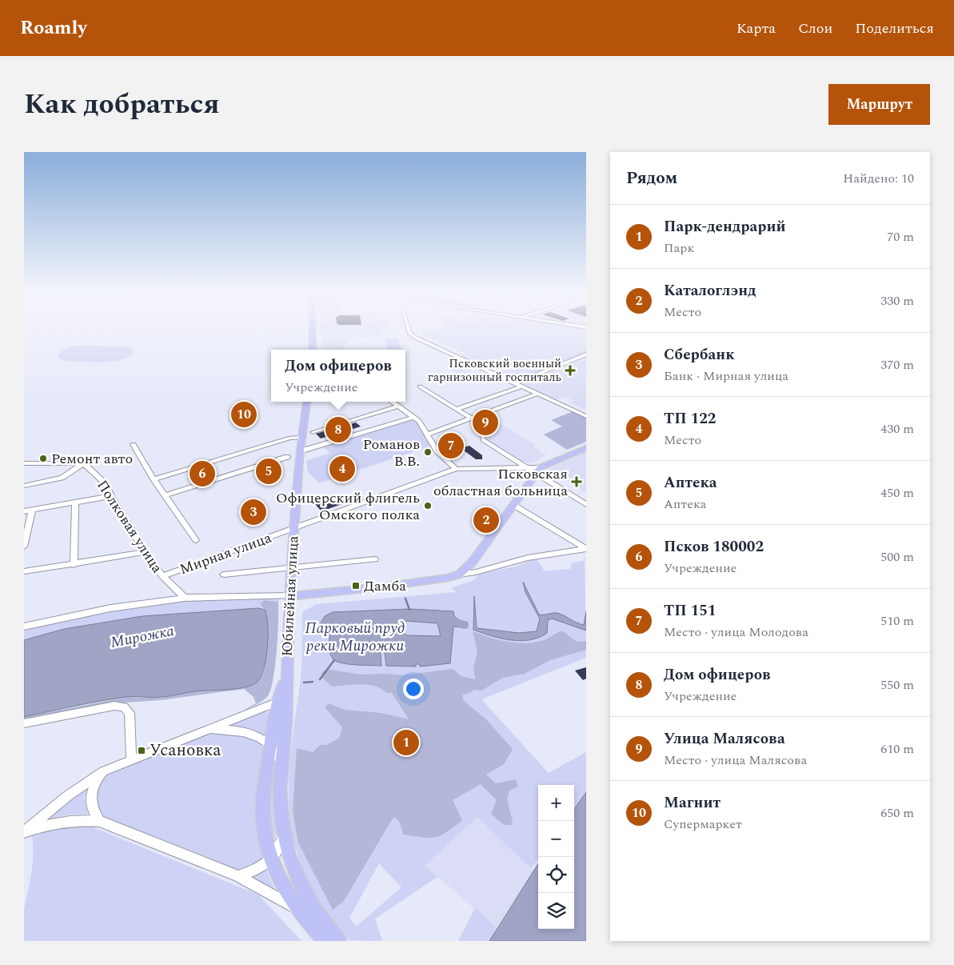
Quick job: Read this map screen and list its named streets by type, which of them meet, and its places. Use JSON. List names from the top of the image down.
{
  "streets": {
    "main road": ["Юбилейная улица"],
    "street": ["Полковая улица", "Мирная улица"]
  },
  "crossings": [
    ["Полковая улица", "Мирная улица"],
    ["Мирная улица", "Юбилейная улица"]
  ],
  "water": ["Парковый пруд реки Мирожки", "Мирожка"],
  "places": {
    "health": ["Псковский военный гарнизонный госпиталь", "Псковская областная больница"],
    "other": ["Романов В.В.", "Ремонт авто", "Офицерский флигель Омского полка"],
    "transit": ["Дамба", "Усановка"]
  },
  "page": {
    "header": "Roamly",
    "nav": ["Карта", "Слои", "Поделиться"],
    "title": "Как добраться",
    "buttons": "Маршрут",
    "heading": ["Рядом", "Найдено: 10"],
    "list": [
      {
        "mark": "1",
        "name": "Парк-дендрарий",
        "note": "Парк",
        "value": "70 m"
      },
      {
        "mark": "2",
        "name": "Каталоглэнд",
        "note": "Место",
        "value": "330 m"
      },
      {
        "mark": "3",
        "name": "Сбербанк",
        "note": "Банк · Мирная улица",
        "value": "370 m"
      },
      {
        "mark": "4",
        "name": "ТП 122",
        "note": "Место",
        "value": "430 m"
      },
      {
        "mark": "5",
        "name": "Аптека",
        "note": "Аптека",
        "value": "450 m"
      },
      {
        "mark": "6",
        "name": "Псков 180002",
        "note": "Учреждение",
        "value": "500 m"
      },
      {
        "mark": "7",
        "name": "ТП 151",
        "note": "Место · улица Молодова",
        "value": "510 m"
      },
      {
        "mark": "8",
        "name": "Дом офицеров",
        "note": "Учреждение",
        "value": "550 m"
      },
      {
        "mark": "9",
        "name": "Улица Малясова",
        "note": "Место · улица Малясова",
        "value": "610 m"
      },
      {
        "mark": "10",
        "name": "Магнит",
        "note": "Супермаркет",
        "value": "650 m"
      }
    ],
    "popup": ["Дом офицеров", "Учреждение"],
    "pins": [
      "10",
      "9",
      "8",
      "7",
      "4",
      "5",
      "6",
      "3",
      "2",
      "1"
    ],
    "map_buttons": ["+", "−"]
  }
}
